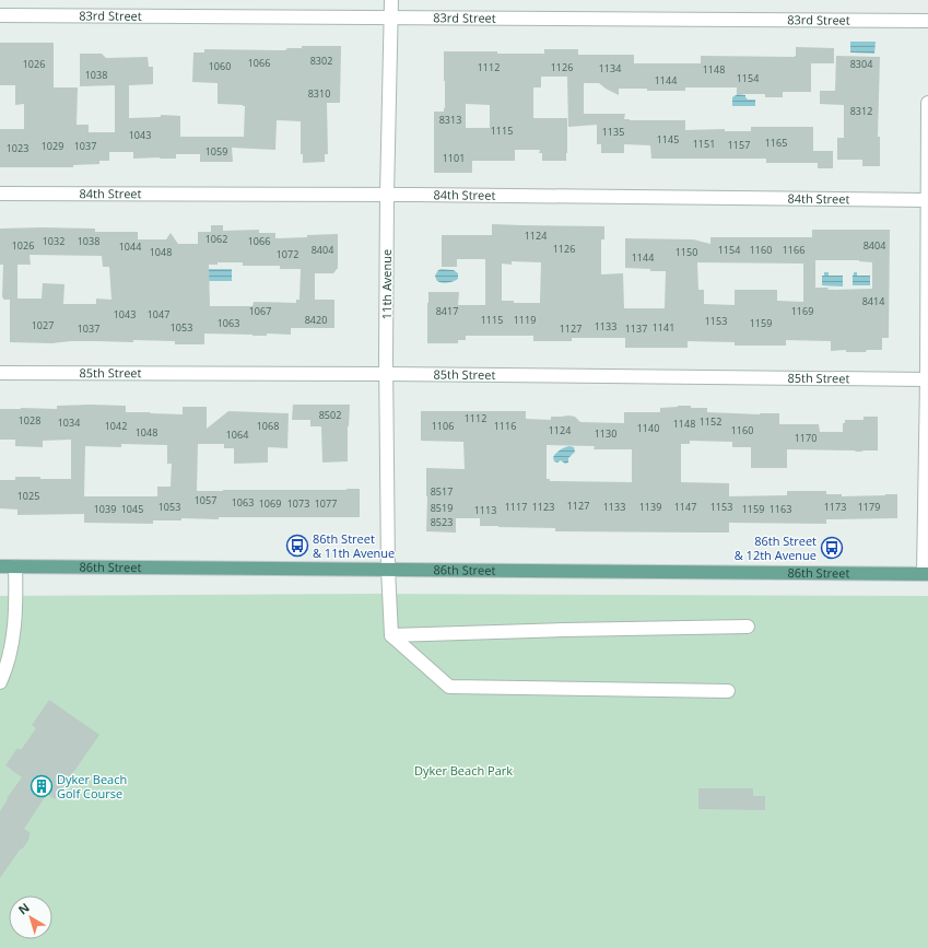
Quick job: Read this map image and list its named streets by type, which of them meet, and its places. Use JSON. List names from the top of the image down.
{
  "streets": {
    "main road": ["86th Street"],
    "street": [
      "83rd Street",
      "84th Street",
      "11th Avenue",
      "85th Street"
    ]
  },
  "crossings": [
    ["83rd Street", "11th Avenue"],
    ["84th Street", "11th Avenue"],
    ["11th Avenue", "85th Street"],
    ["11th Avenue", "86th Street"]
  ],
  "parks": ["Dyker Beach Park"],
  "places": {
    "bus stop": ["86th Street & 11th Avenue", "86th Street & 12th Avenue"],
    "building": ["Dyker Beach Golf Course"]
  },
  "house_numbers": [
    "8302",
    "1066",
    "1026",
    "8304",
    "1060",
    "1112",
    "1126",
    "1134",
    "1148",
    "1038",
    "1154",
    "1144",
    "8310",
    "8312",
    "8313",
    "1115",
    "1135",
    "1043",
    "1145",
    "1165",
    "1151",
    "1157",
    "1029",
    "1037",
    "1023",
    "1059",
    "1101",
    "1124",
    "1062",
    "1032",
    "1038",
    "1066",
    "1026",
    "8404",
    "1044",
    "1126",
    "8404",
    "1154",
    "1160",
    "1166",
    "1048",
    "1150",
    "1072",
    "1144",
    "8414",
    "1067",
    "8417",
    "1169",
    "1043",
    "1047",
    "8420",
    "1115",
    "1119",
    "1153",
    "1063",
    "1159",
    "1027",
    "1133",
    "1053",
    "1141",
    "1037",
    "1127",
    "1137",
    "8502",
    "1112",
    "1028",
    "1152",
    "1034",
    "1148",
    "1042",
    "1068",
    "1106",
    "1116",
    "1140",
    "1124",
    "1160",
    "1048",
    "1130",
    "1064",
    "1170",
    "8517",
    "1025",
    "1057",
    "1063",
    "1069",
    "1073",
    "1077",
    "1127",
    "1053",
    "1117",
    "1123",
    "1133",
    "1139",
    "1147",
    "1153",
    "1173",
    "1179",
    "8519",
    "1039",
    "1045",
    "1159",
    "1163",
    "1113",
    "8523"
  ],
  "north": "top left"
}
